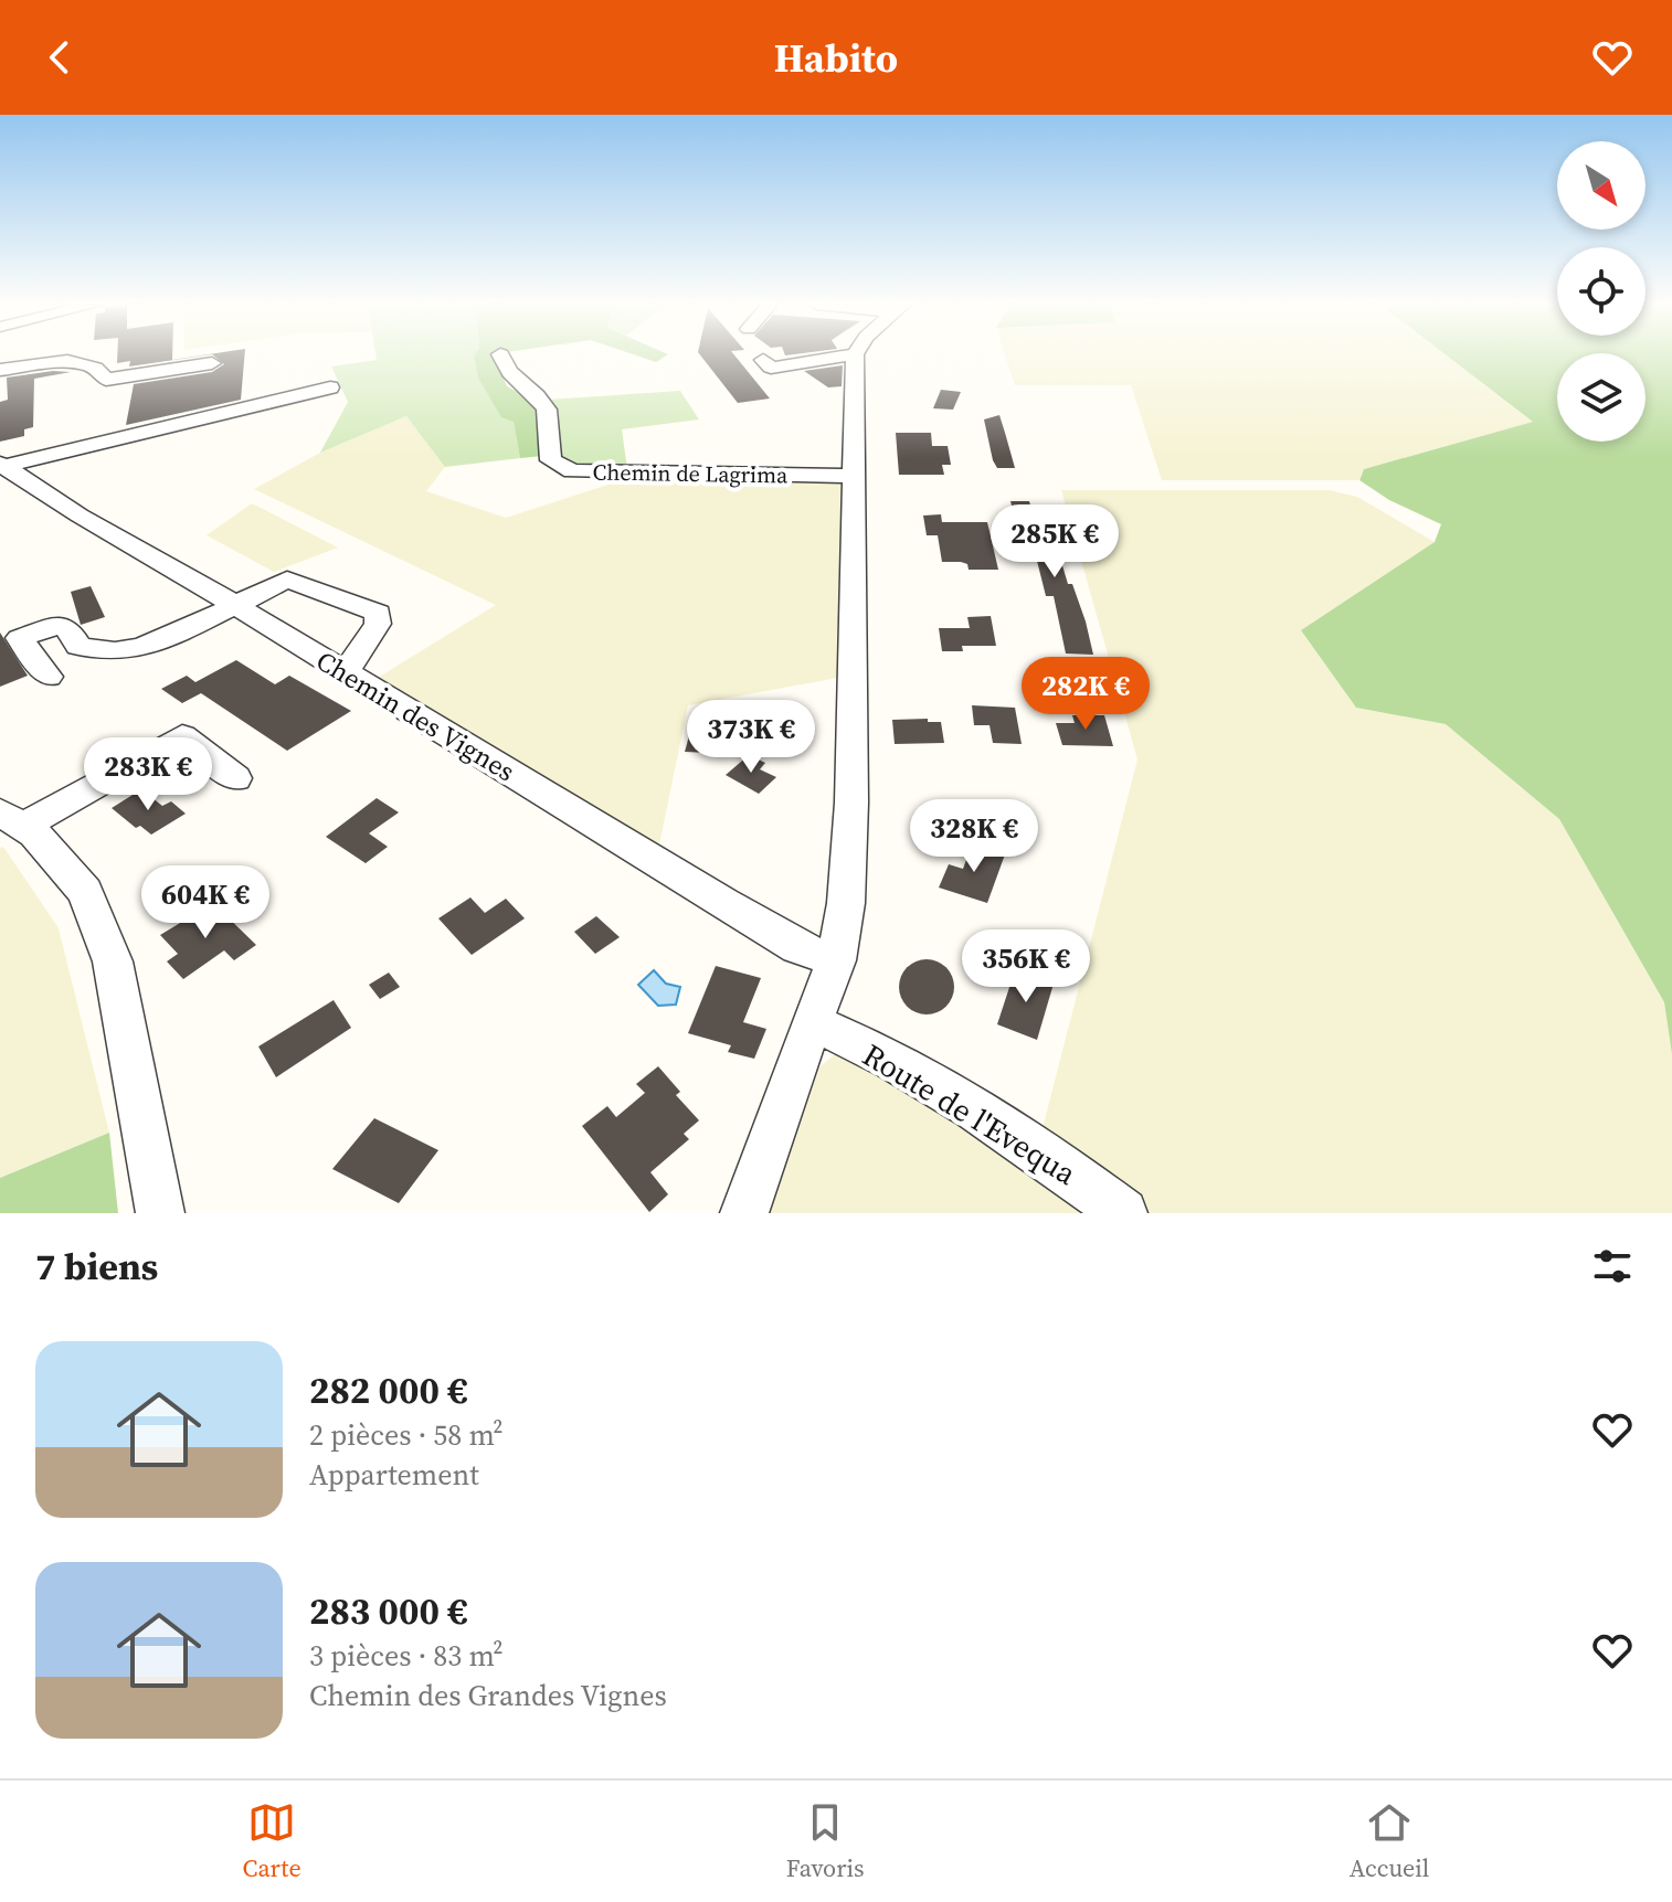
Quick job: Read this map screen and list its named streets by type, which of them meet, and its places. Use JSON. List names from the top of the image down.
{
  "streets": {
    "street": ["Chemin de Lagrima", "Chemin des Vignes", "Route de l'Evequa"]
  },
  "north": "bottom right",
  "page": {
    "header": "Habito",
    "price": [
      "285K €",
      "282K €",
      "373K €",
      "283K €",
      "328K €",
      "604K €",
      "356K €"
    ],
    "heading": "7 biens",
    "list": [
      {
        "name": "282 000 €",
        "note": "2 pièces · 58 m² · Appartement"
      },
      {
        "name": "283 000 €",
        "note": "3 pièces · 83 m² · Chemin des Grandes Vignes"
      }
    ],
    "tabs": ["Carte", "Favoris", "Accueil"]
  }
}
